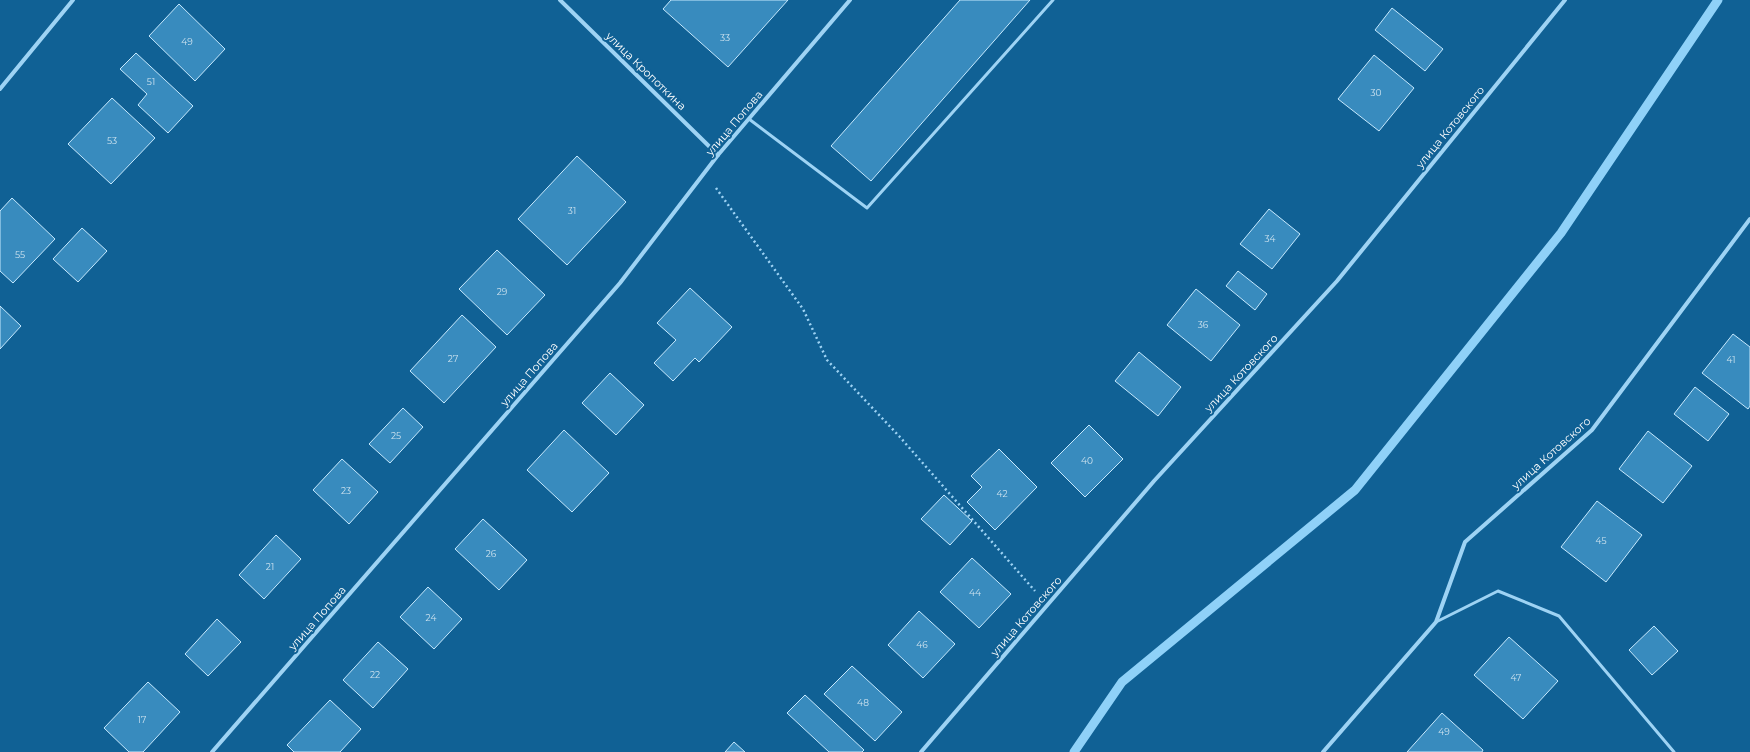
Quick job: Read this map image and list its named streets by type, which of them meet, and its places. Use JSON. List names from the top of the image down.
{
  "streets": {
    "street": ["улица Кропоткина", "улица Попова", "улица Котовского"]
  },
  "crossings": [
    ["улица Кропоткина", "улица Попова"]
  ],
  "house_numbers": [
    "33",
    "49",
    "51",
    "30",
    "53",
    "31",
    "34",
    "55",
    "29",
    "36",
    "27",
    "41",
    "25",
    "40",
    "23",
    "42",
    "45",
    "26",
    "21",
    "44",
    "24",
    "46",
    "22",
    "47",
    "48",
    "17",
    "49"
  ]
}
